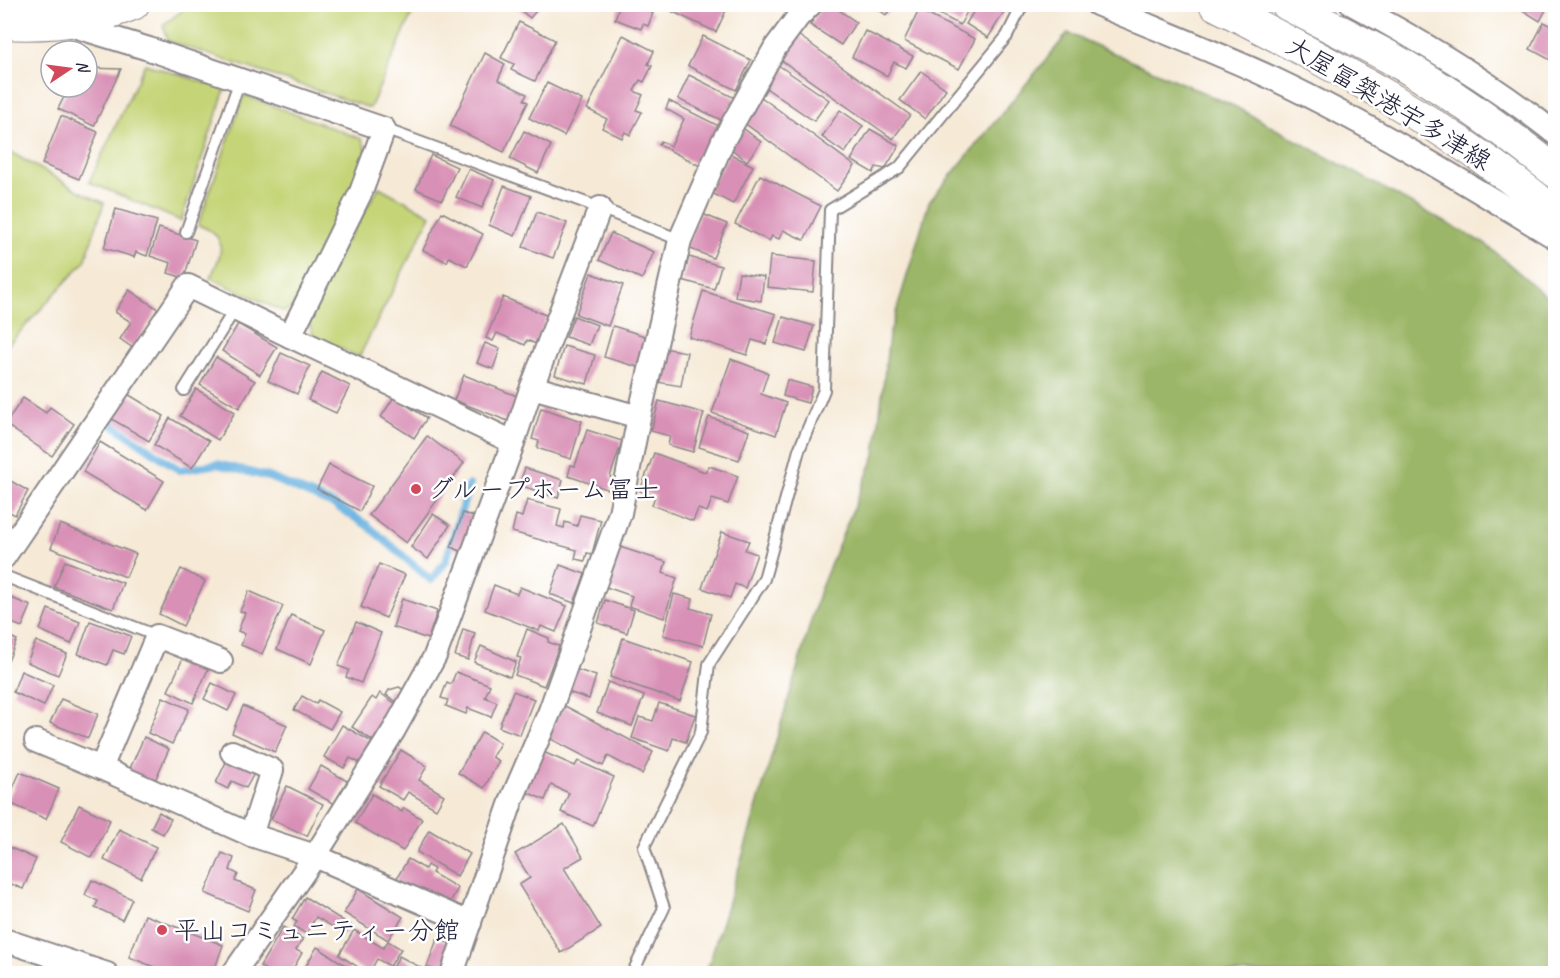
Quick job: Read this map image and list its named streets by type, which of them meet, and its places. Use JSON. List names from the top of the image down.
{
  "streets": {
    "main road": ["大屋冨築港宇多津線"]
  },
  "places": ["グループホーム冨士", "平山コミュニティー分館"],
  "north": "right"
}
